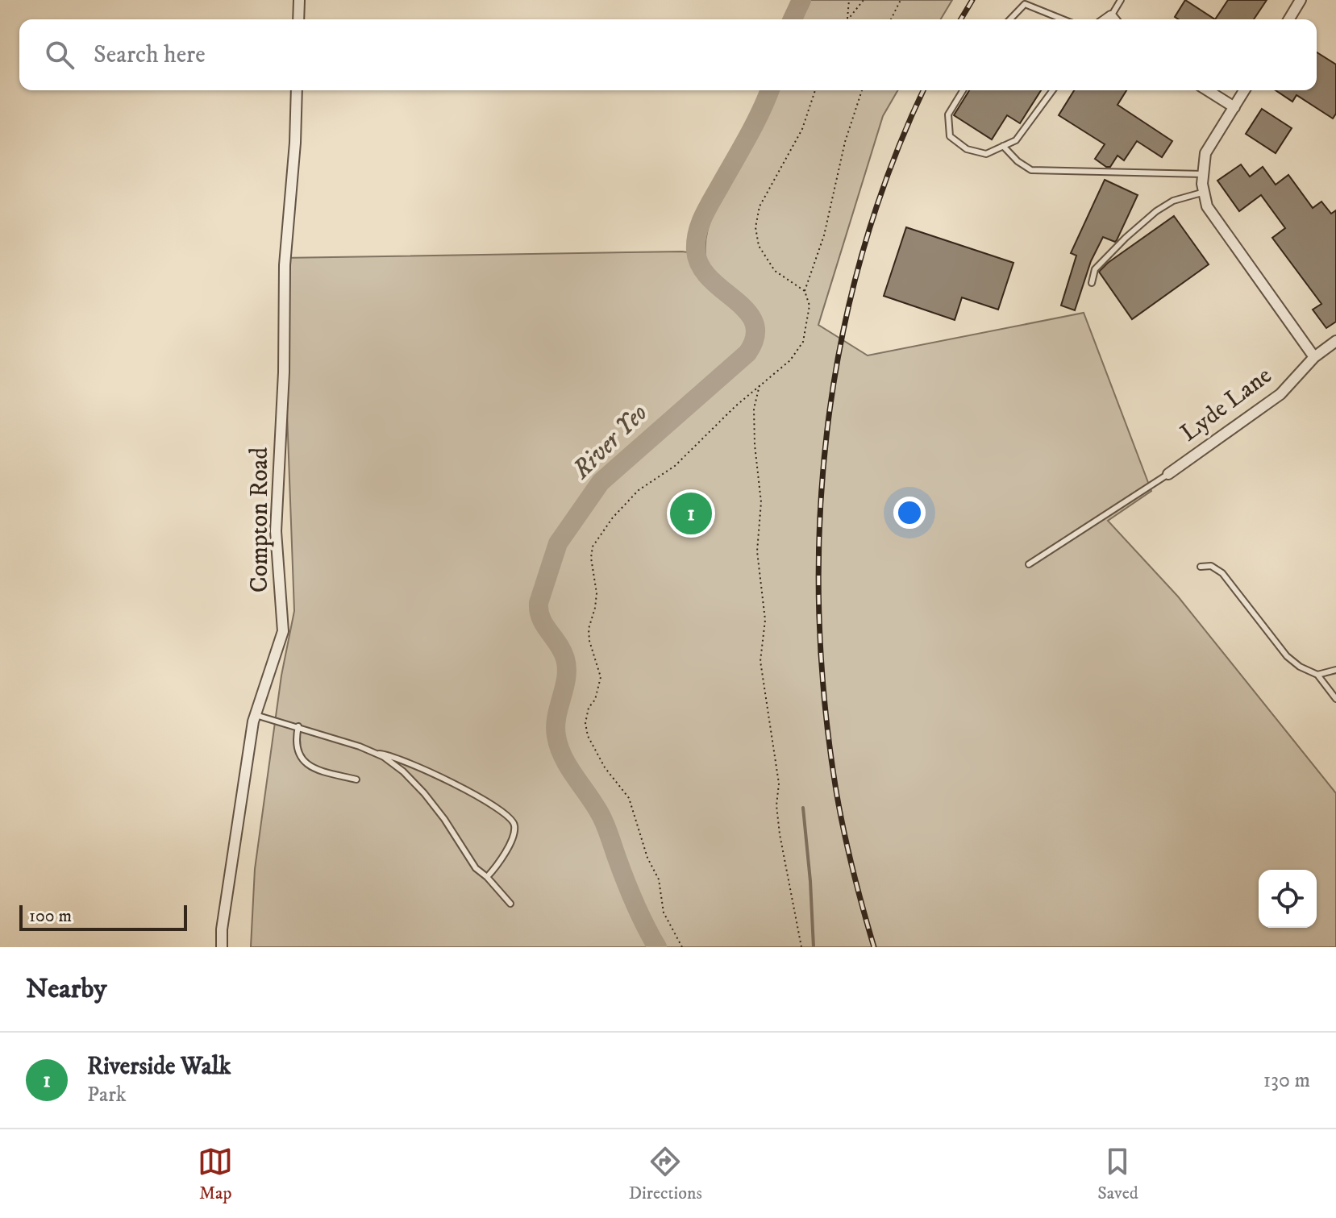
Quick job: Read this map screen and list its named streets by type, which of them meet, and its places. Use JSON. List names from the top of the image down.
{
  "streets": {
    "street": ["Lyde Lane", "Compton Road"]
  },
  "water": ["River Yeo"],
  "scale_bar": "100 m",
  "page": {
    "search": "Search here",
    "pins": "1",
    "scale": "100 m",
    "heading": "Nearby",
    "list": [
      {
        "mark": "1",
        "name": "Riverside Walk",
        "note": "Park",
        "value": "130 m"
      }
    ],
    "nav": ["Map", "Directions", "Saved"]
  }
}
